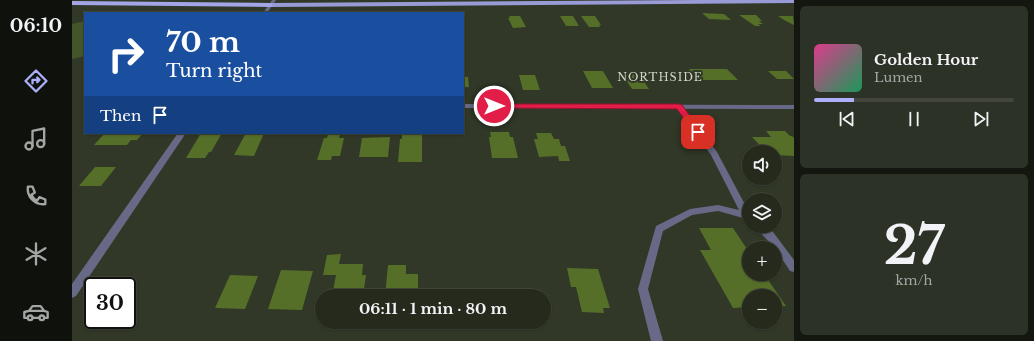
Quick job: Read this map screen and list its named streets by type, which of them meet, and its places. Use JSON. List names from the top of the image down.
{
  "districts": ["NORTHSIDE"],
  "page": {
    "tabs": "06:10",
    "turn": ["70 m", "Turn right"],
    "song": ["Golden Hour", "Lumen"],
    "then": "Then",
    "map_buttons": ["+", "−"],
    "tile": ["27", "km/h"],
    "limit": "30",
    "trip": "06:11 · 1 min · 80 m"
  }
}
